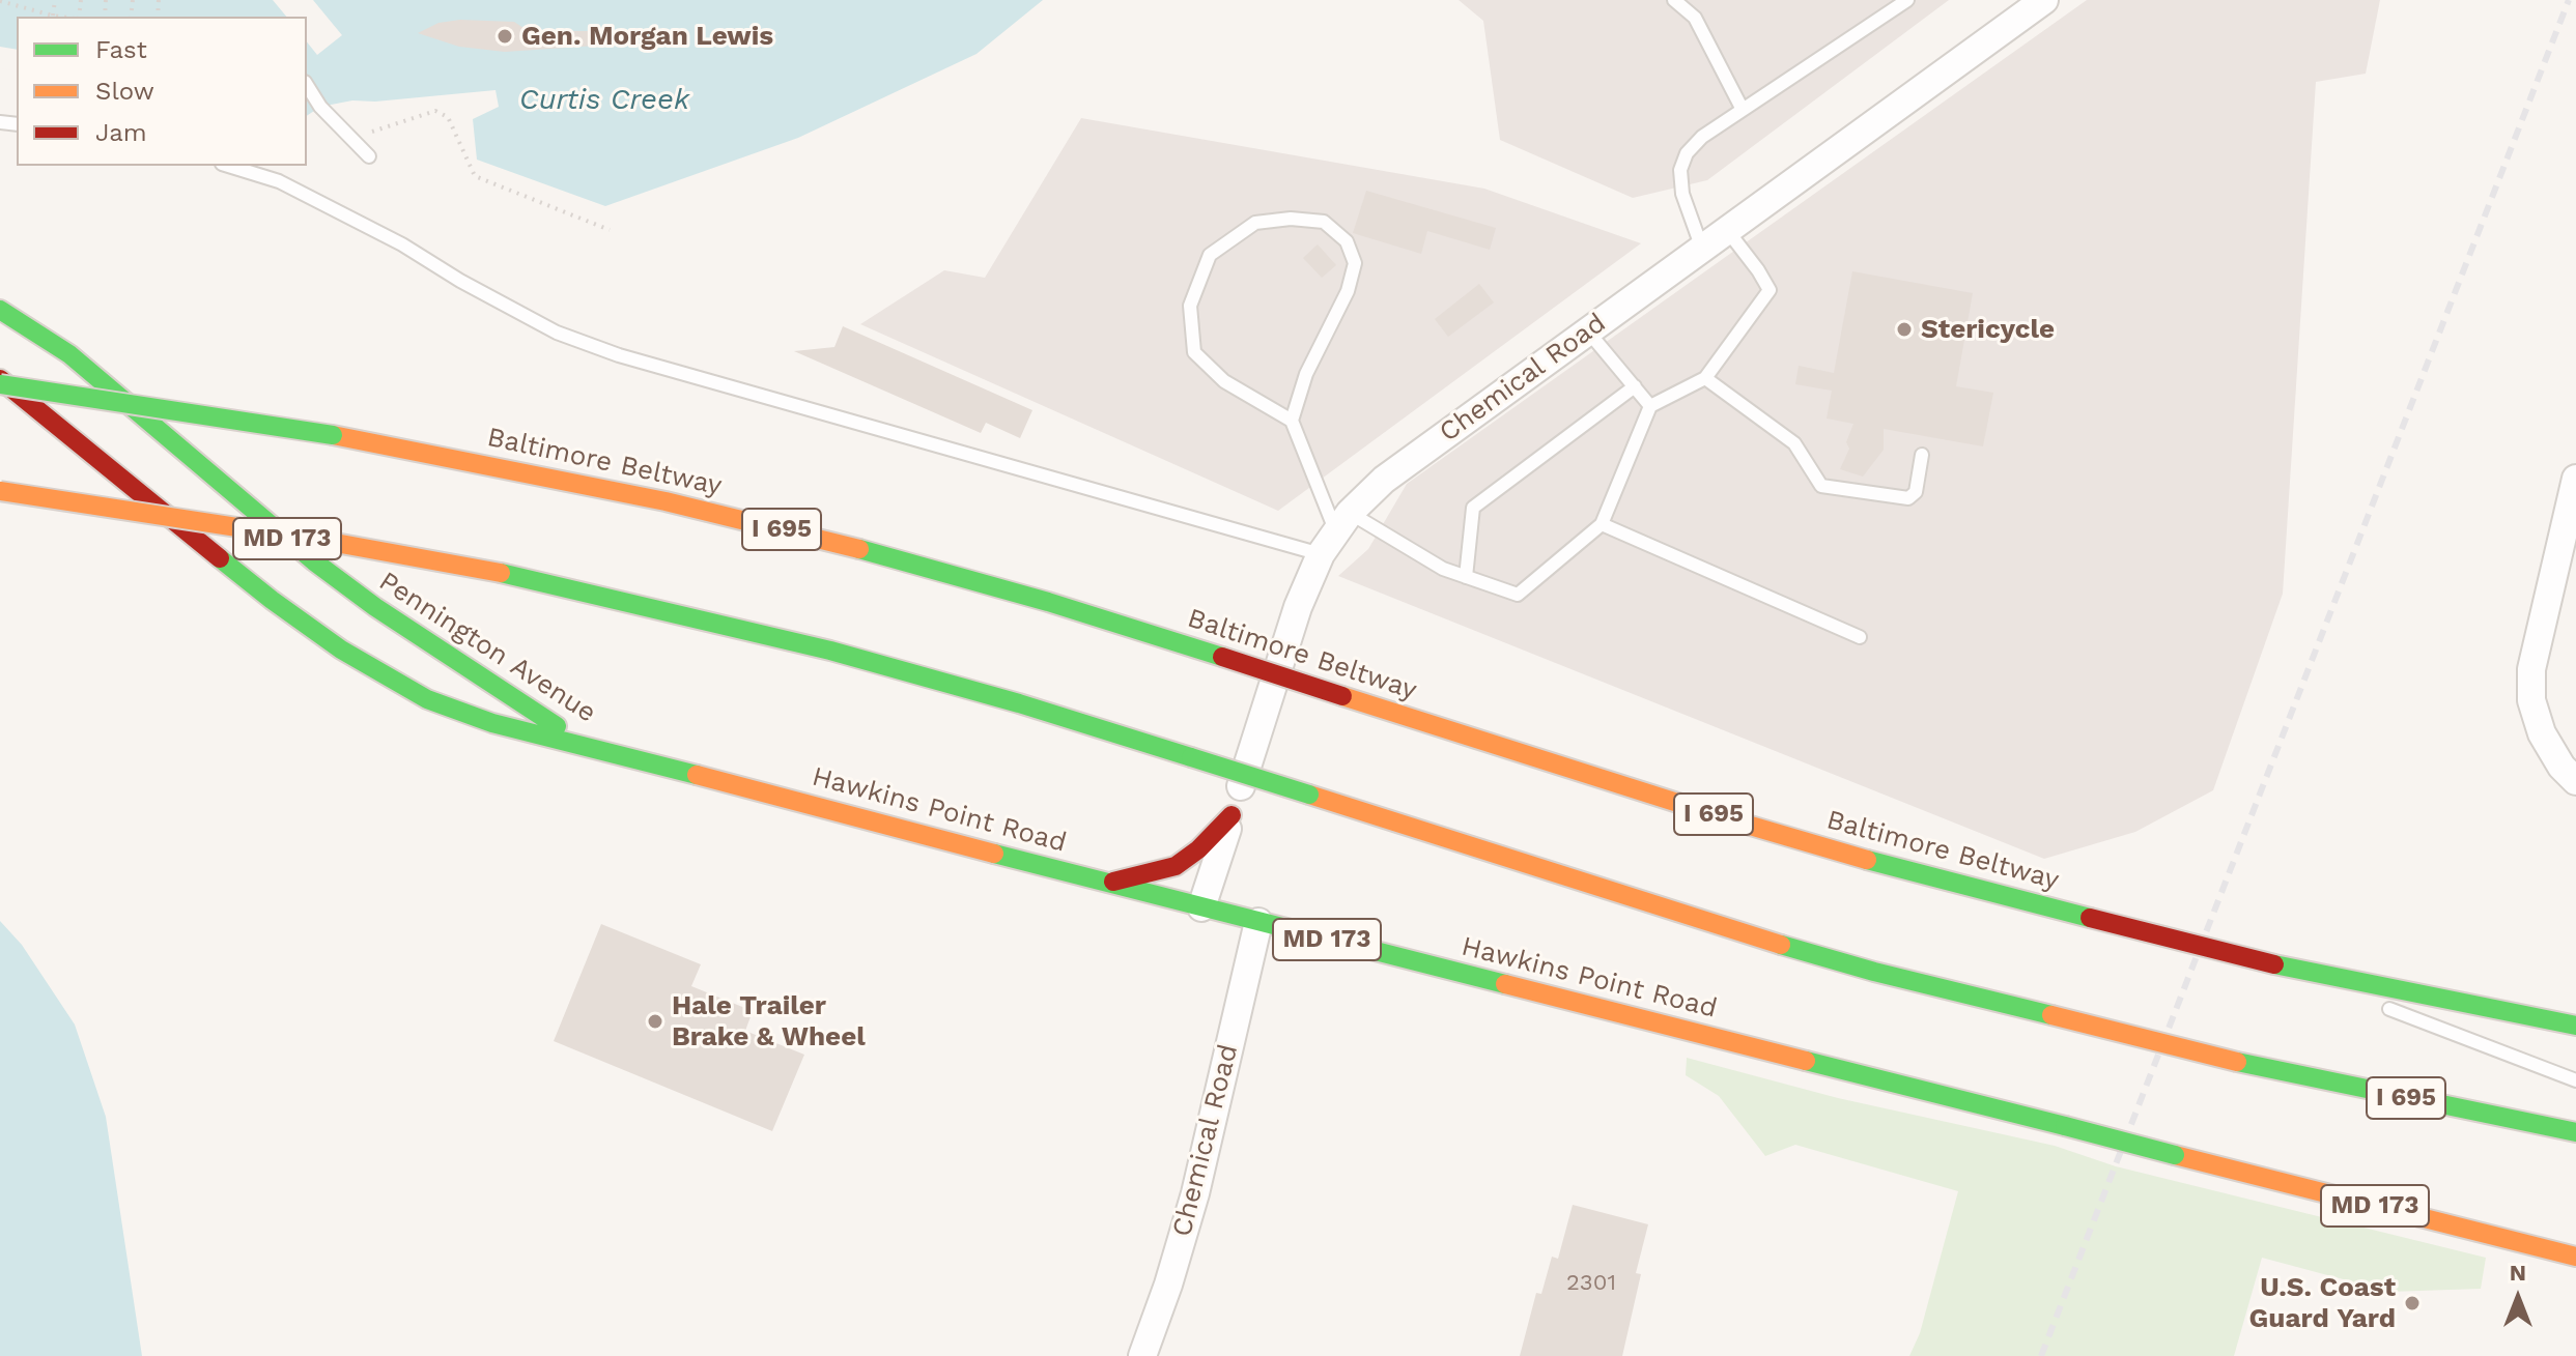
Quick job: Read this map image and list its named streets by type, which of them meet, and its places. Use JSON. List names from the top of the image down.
{
  "streets": {
    "main road": [
      "Baltimore Beltway",
      "I 695",
      "MD 173",
      "Pennington Avenue",
      "Hawkins Point Road"
    ],
    "street": ["Chemical Road"]
  },
  "crossings": [
    ["Chemical Road", "Hawkins Point Road"],
    ["Baltimore Beltway", "Pennington Avenue"],
    ["Pennington Avenue", "Hawkins Point Road"]
  ],
  "water": ["Curtis Creek"],
  "places": [
    "Gen. Morgan Lewis",
    "Stericycle",
    "Hale Trailer Brake & Wheel",
    "U.S. Coast Guard Yard"
  ],
  "house_numbers": ["2301"],
  "legend": ["Fast", "Slow", "Jam"],
  "north": "top"
}
